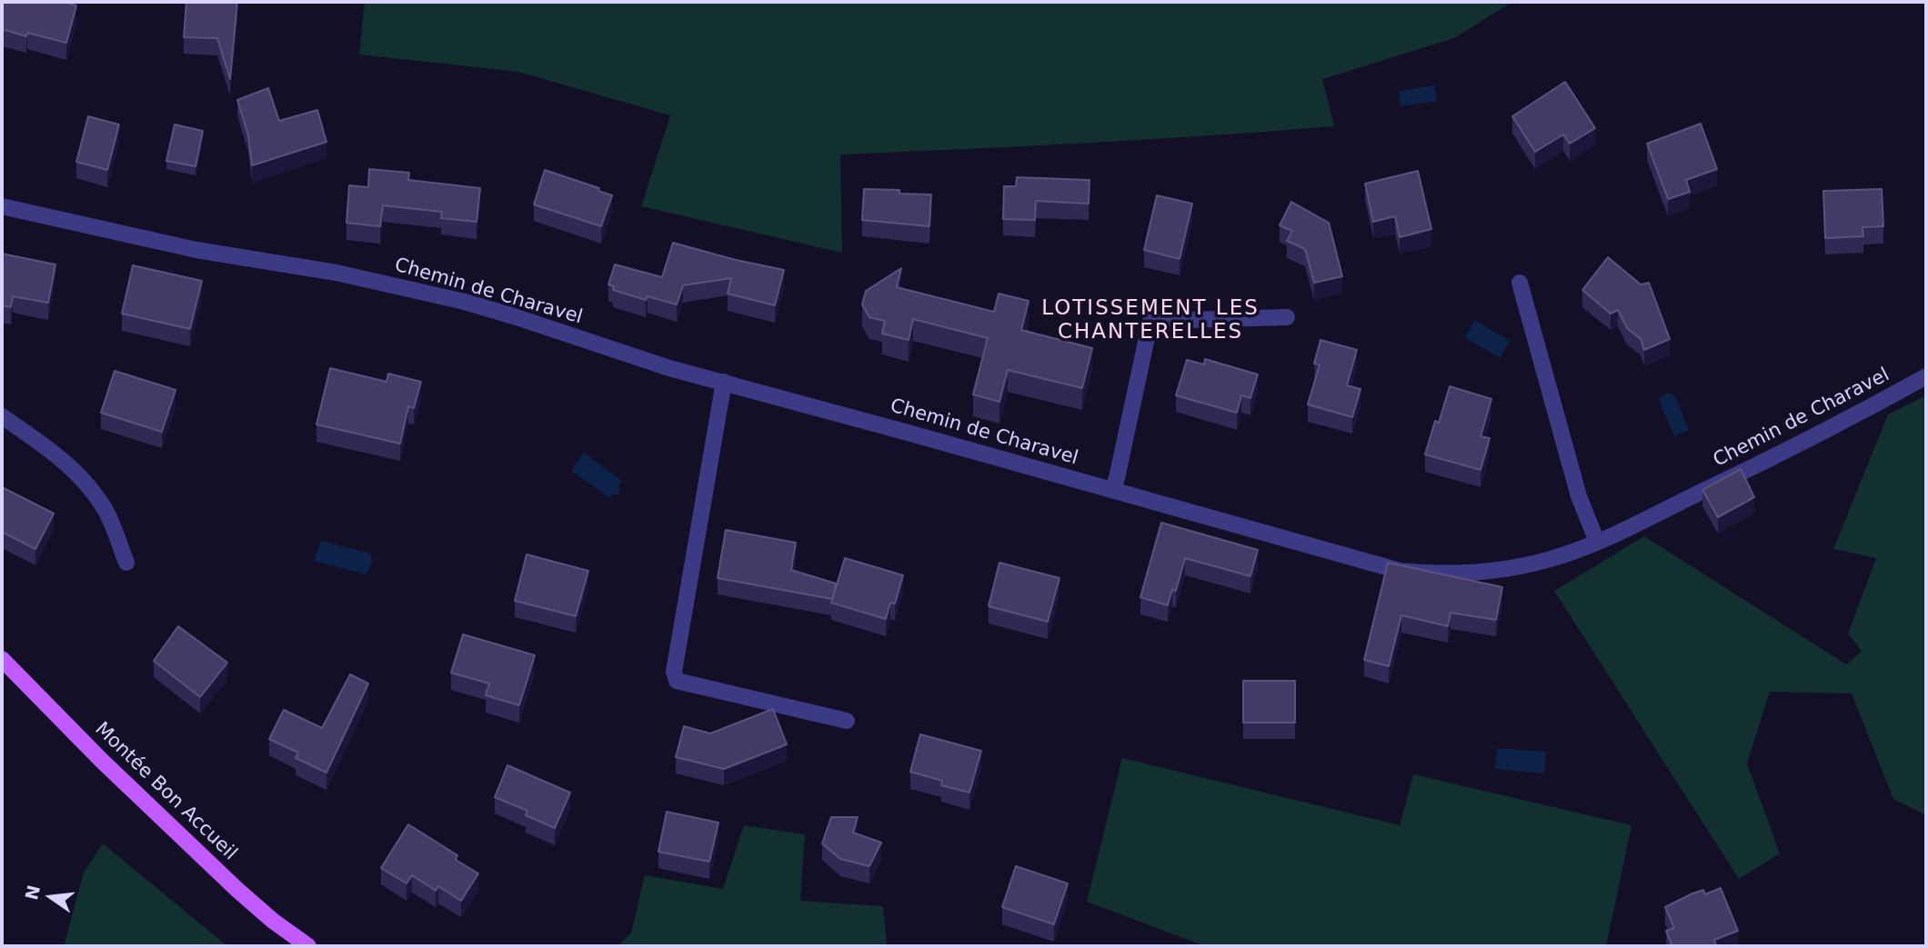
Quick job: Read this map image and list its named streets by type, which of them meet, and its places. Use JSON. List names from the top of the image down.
{
  "streets": {
    "main road": ["Montée Bon Accueil"],
    "street": ["Chemin de Charavel"]
  },
  "districts": ["LOTISSEMENT LES CHANTERELLES"],
  "north": "left"
}
